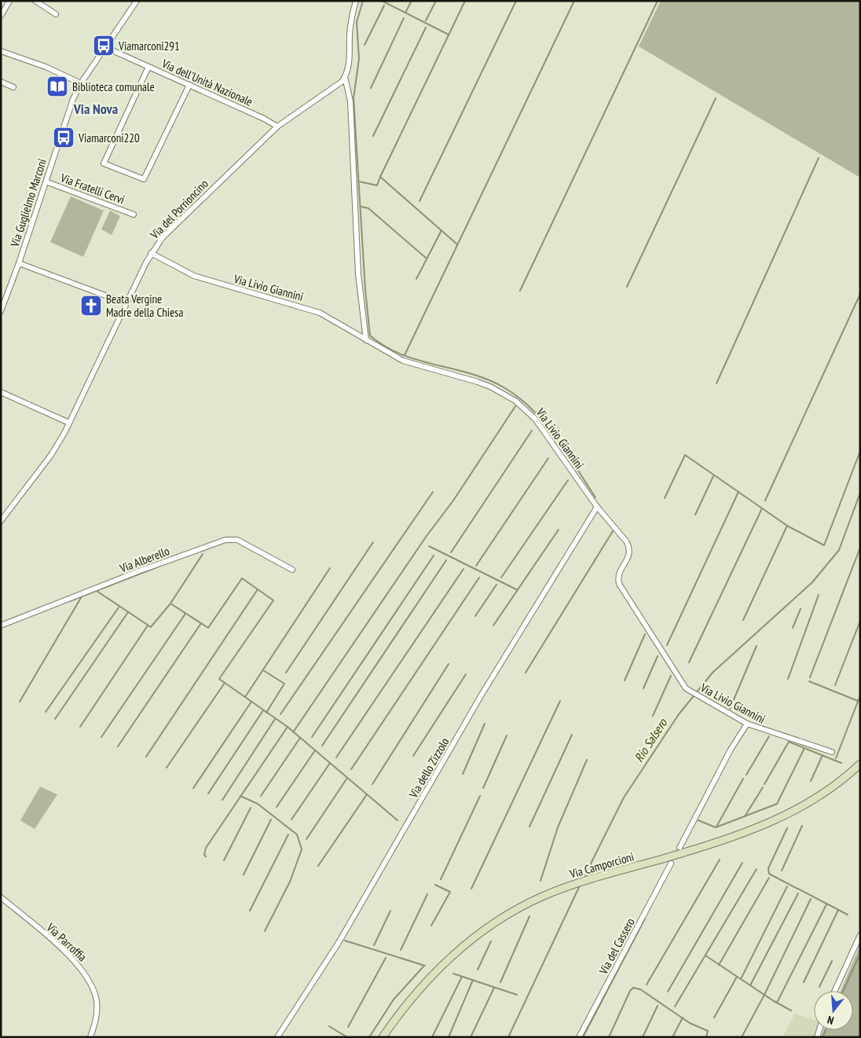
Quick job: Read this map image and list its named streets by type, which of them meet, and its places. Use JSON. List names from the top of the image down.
{
  "streets": {
    "main road": ["Via Camporcioni"],
    "street": [
      "Via dell'Unità Nazionale",
      "Via Fratelli Cervi",
      "Via Guglielmo Marconi",
      "Via del Porrioncino",
      "Via Livio Giannini",
      "Via Alberello",
      "Via dello Zizzolo",
      "Via Parroffia",
      "Via del Cassero"
    ]
  },
  "crossings": [
    ["Via dell'Unità Nazionale", "Via Guglielmo Marconi"],
    ["Via dell'Unità Nazionale", "Via del Porrioncino"],
    ["Via Fratelli Cervi", "Via Guglielmo Marconi"],
    ["Via del Porrioncino", "Via Livio Giannini"],
    ["Via Livio Giannini", "Via dello Zizzolo"]
  ],
  "districts": ["Via Nova"],
  "water": ["Rio Salsero"],
  "places": {
    "bus stop": ["Viamarconi291", "Viamarconi220"],
    "library": ["Biblioteca comunale"],
    "church": ["Beata Vergine Madre della Chiesa"]
  },
  "north": "bottom"
}
